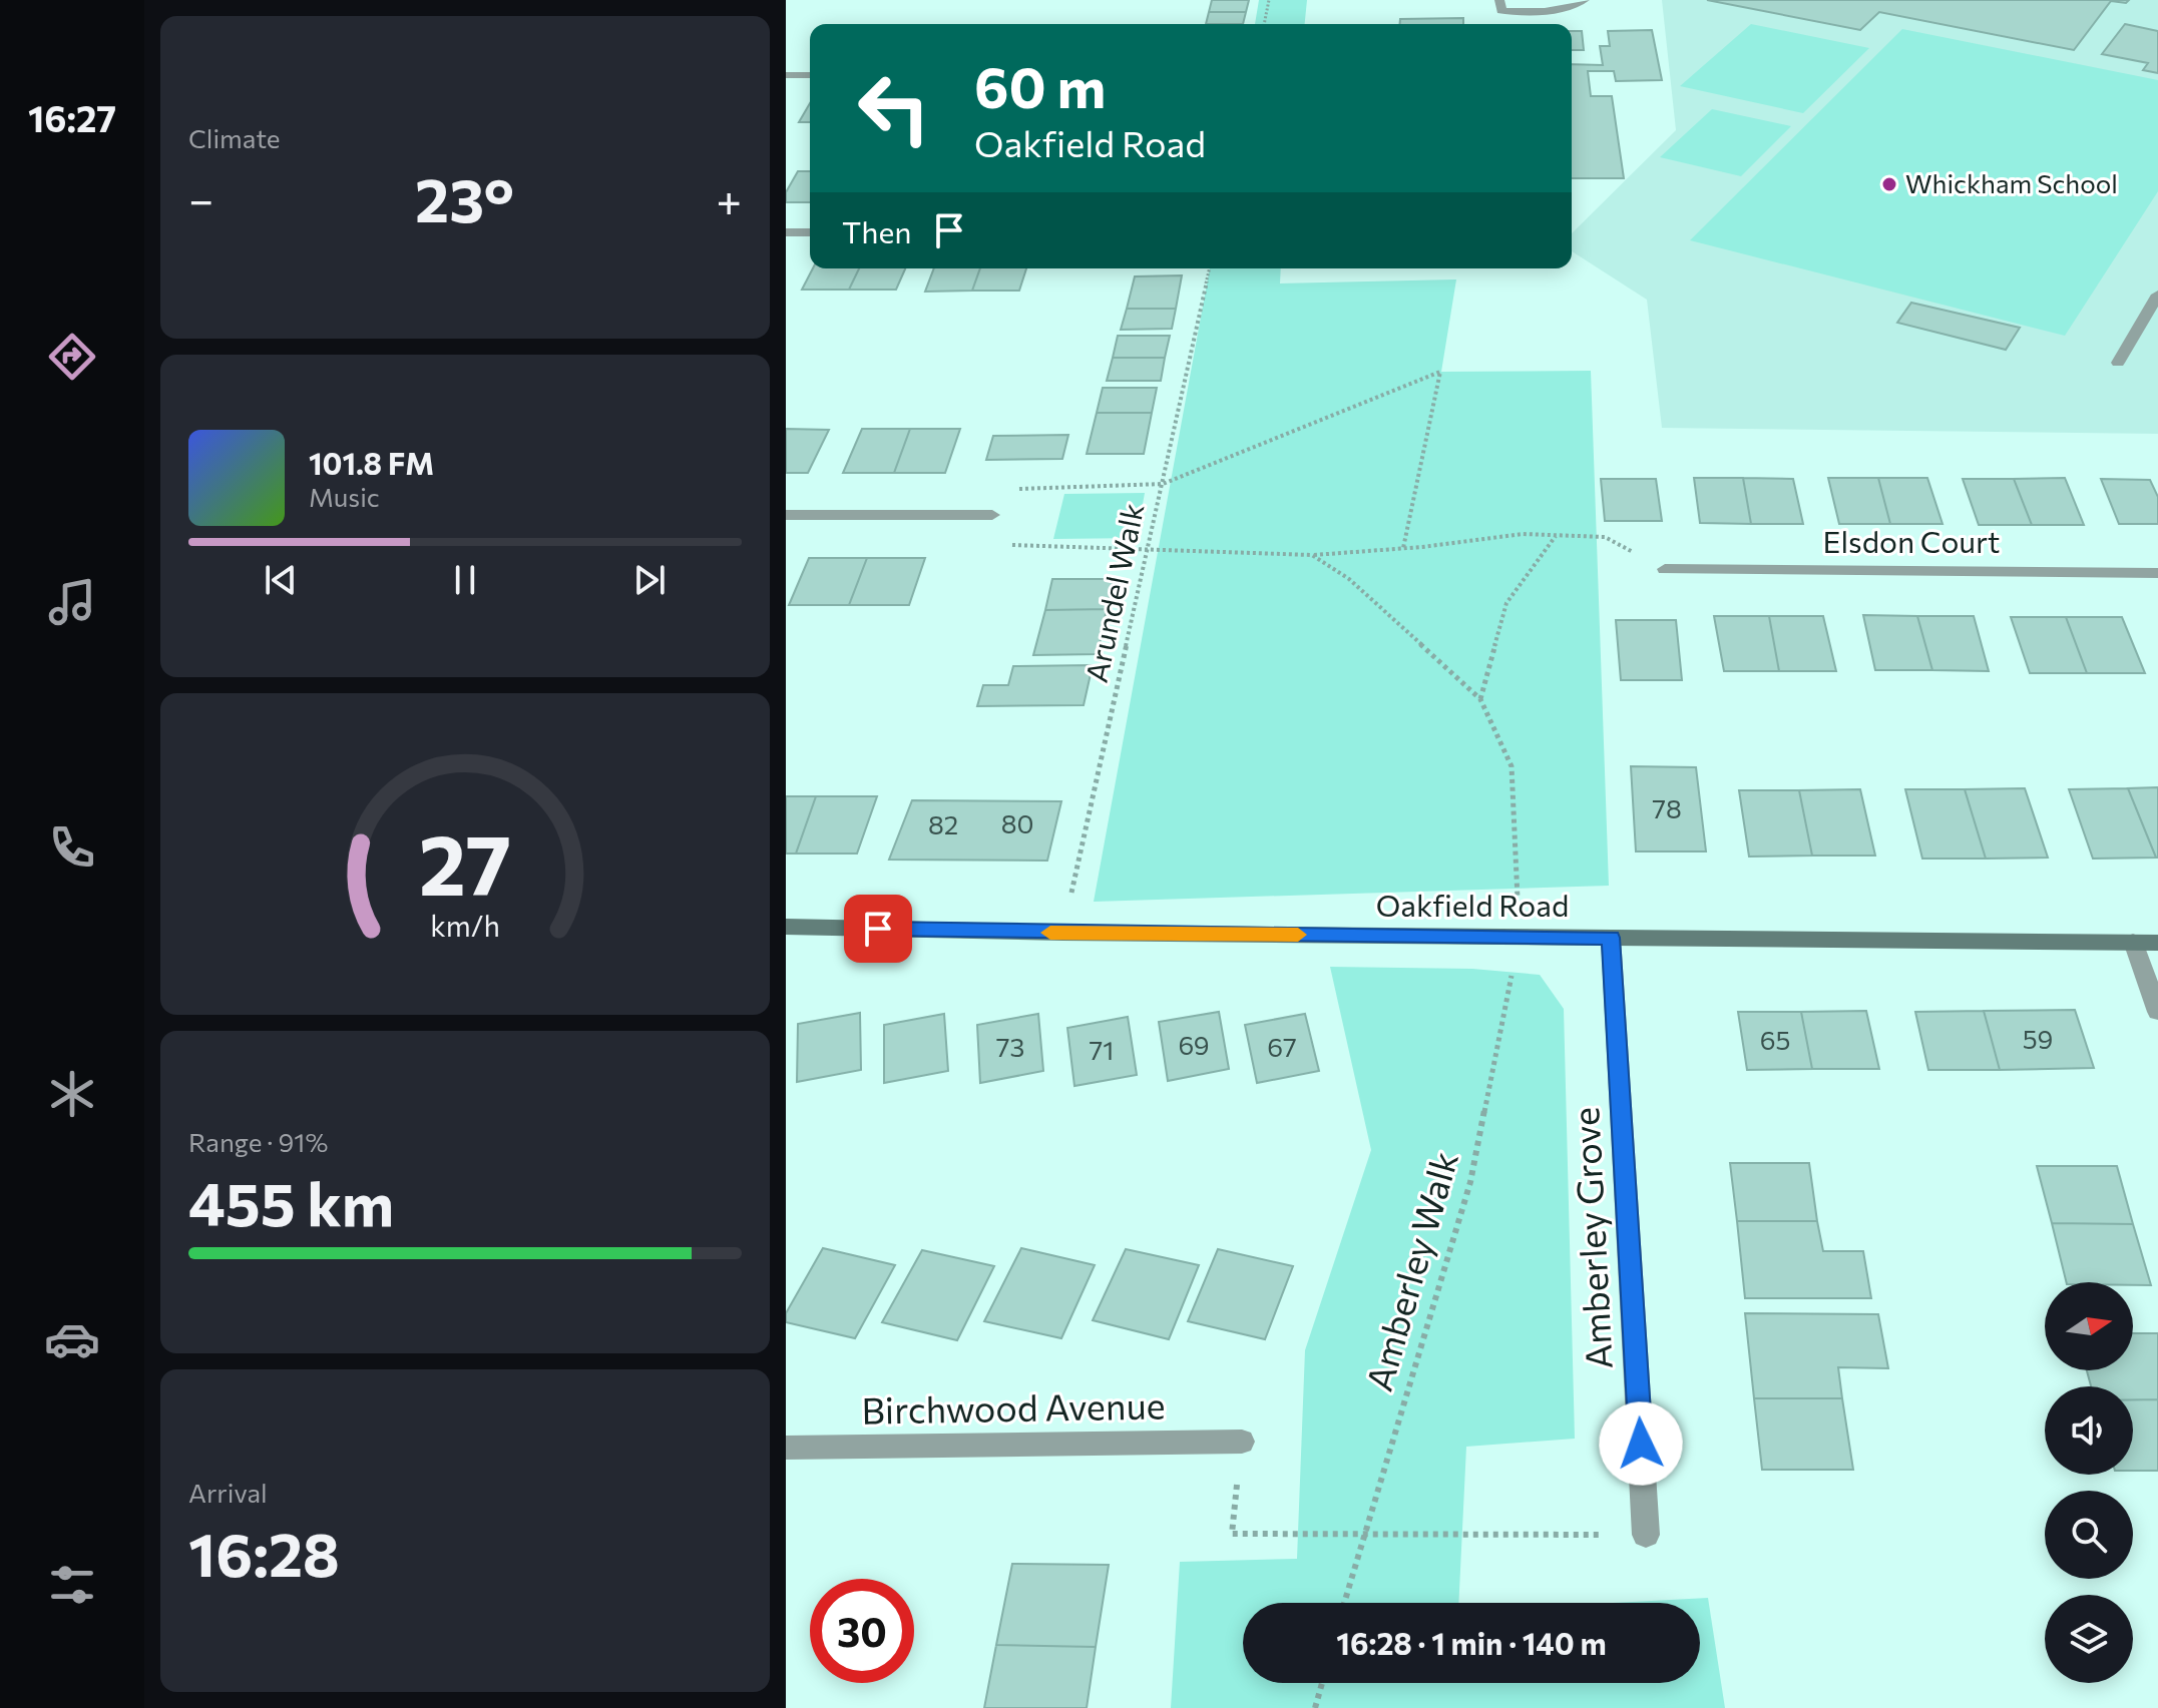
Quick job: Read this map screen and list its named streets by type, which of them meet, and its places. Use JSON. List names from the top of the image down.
{
  "streets": {
    "street": [
      "Elsdon Court",
      "Oakfield Road",
      "Amberley Grove",
      "Birchwood Avenue"
    ],
    "path": ["Arundel Walk", "Amberley Walk"]
  },
  "crossings": [
    ["Arundel Walk", "Oakfield Road"],
    ["Oakfield Road", "Amberley Grove"],
    ["Oakfield Road", "Amberley Walk"]
  ],
  "places": ["Whickham School"],
  "house_numbers": [
    "78",
    "80",
    "82",
    "59",
    "65",
    "69",
    "73",
    "67",
    "71"
  ],
  "north": "right",
  "page": {
    "tabs": "16:27",
    "tile": [
      "Climate",
      ["Range · 91%", "455 km"],
      ["Arrival", "16:28"]
    ],
    "turn": ["60 m", "Oakfield Road"],
    "heat": ["−", "23°", "+"],
    "then": "Then",
    "song": ["101.8 FM", "Music"],
    "limit": "30",
    "trip": "16:28 · 1 min · 140 m",
    "gauge": ["27", "km/h"]
  }
}
